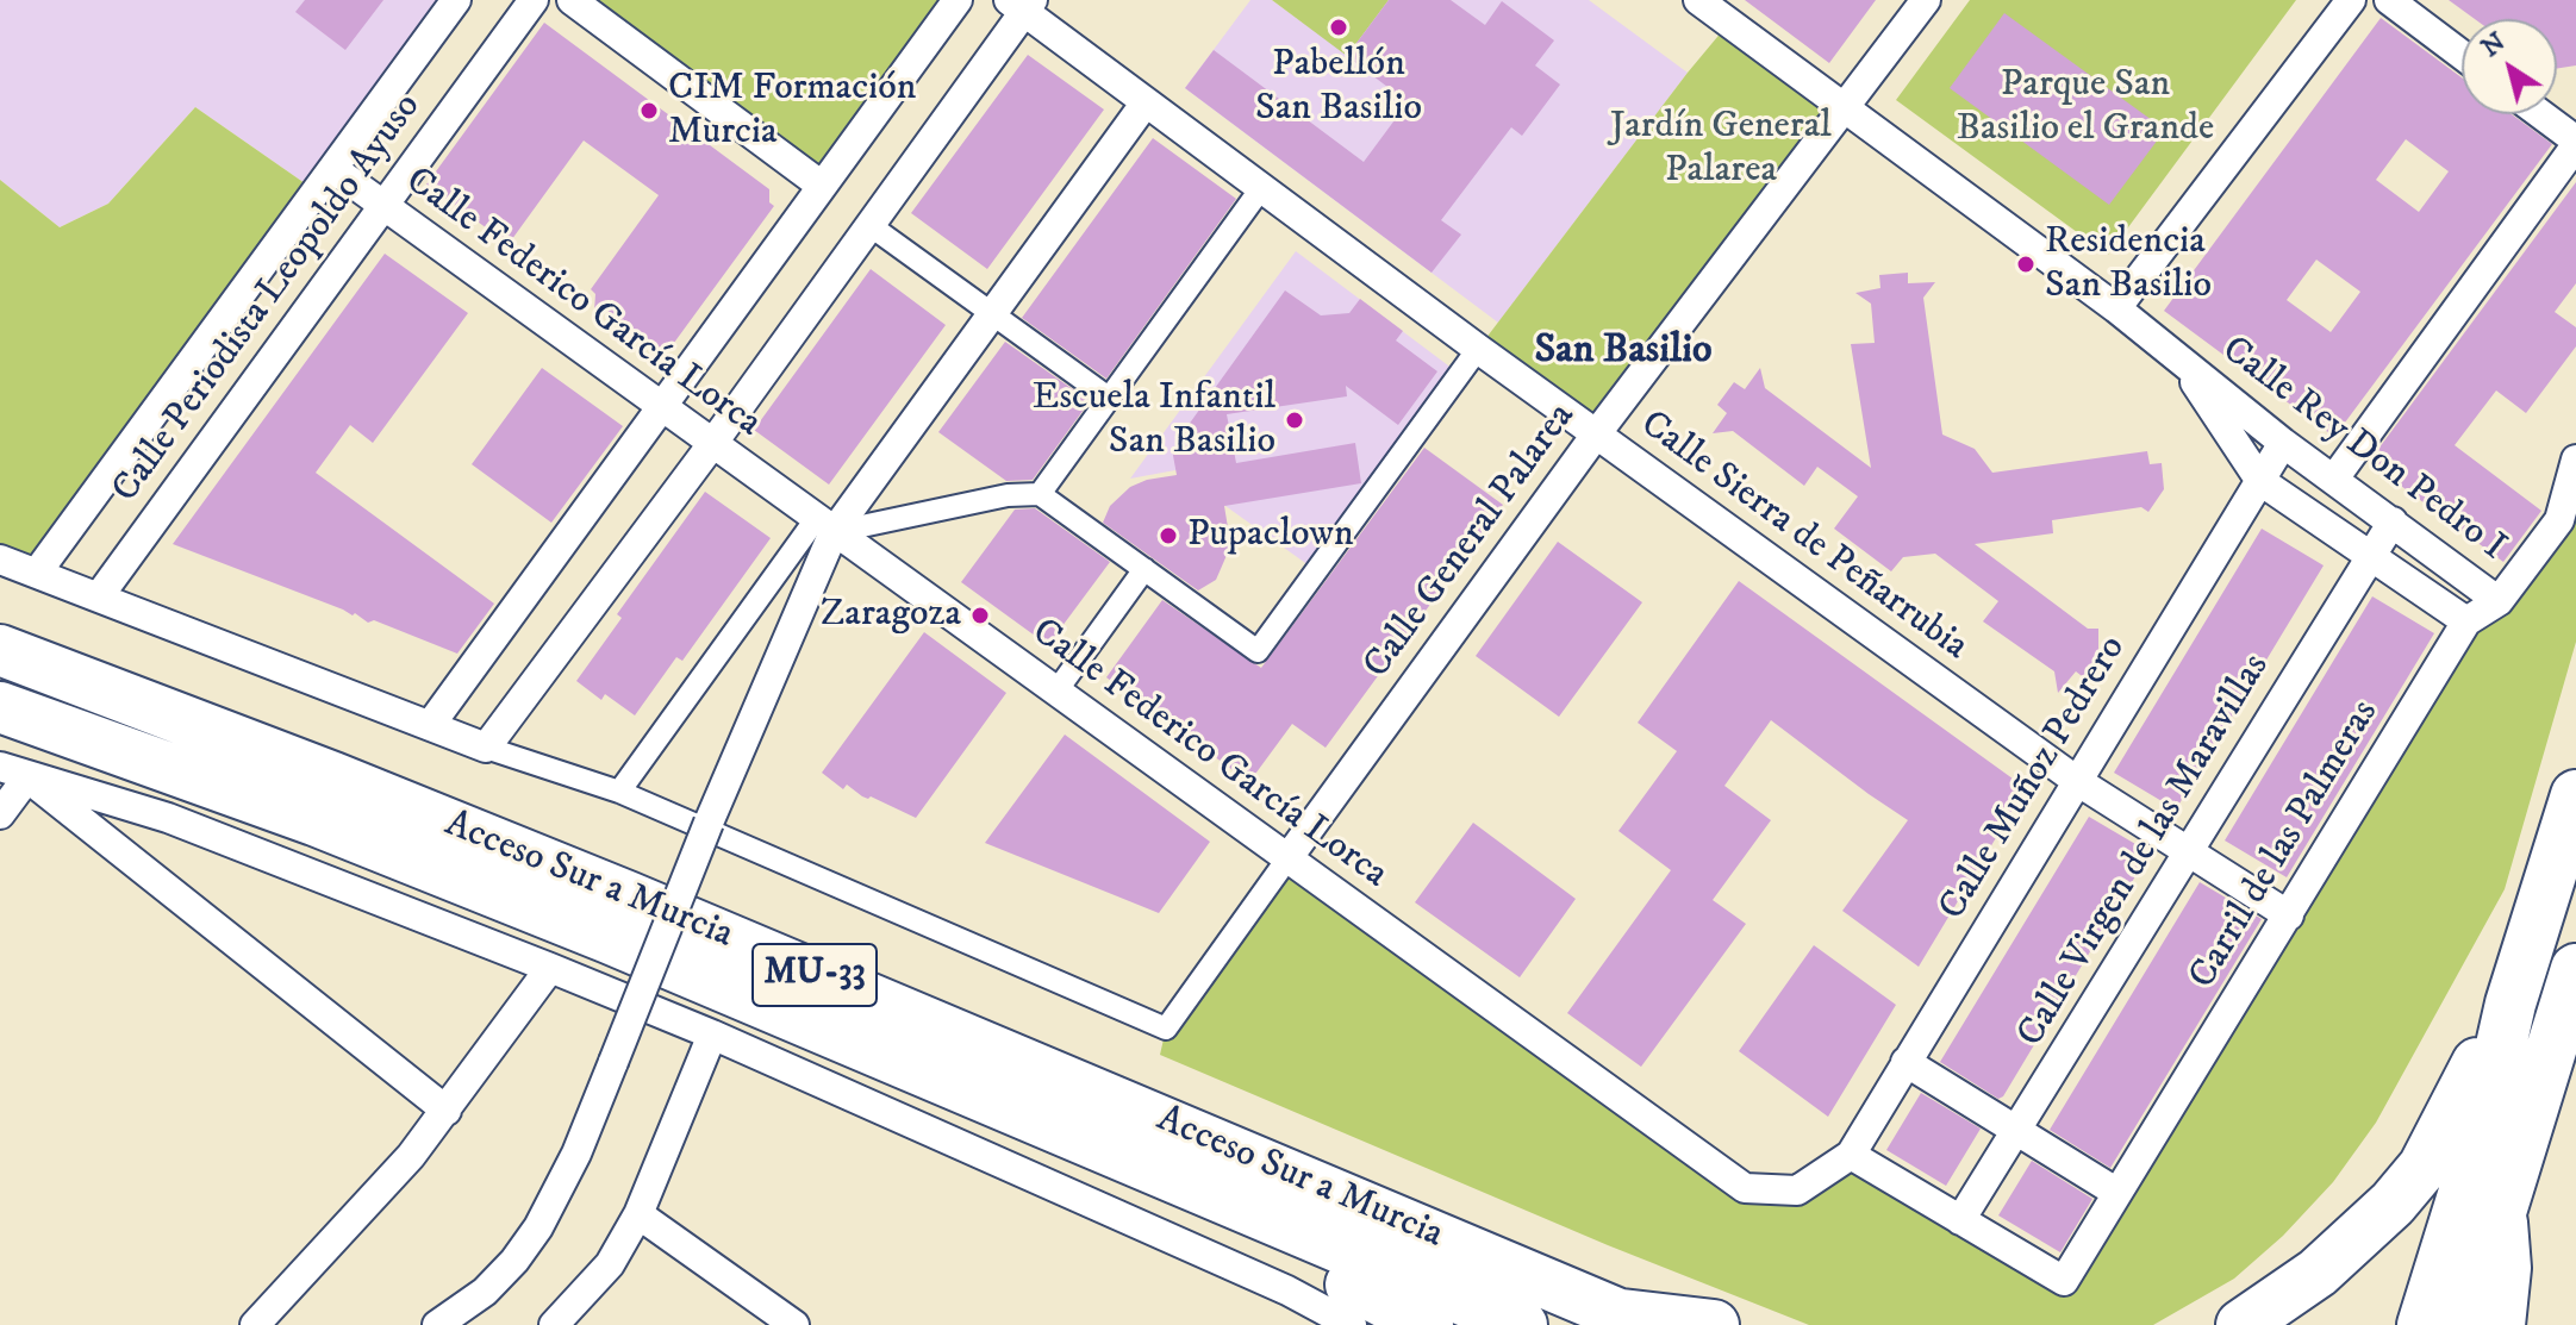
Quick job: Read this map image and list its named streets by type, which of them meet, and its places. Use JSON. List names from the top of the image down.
{
  "streets": {
    "highway": ["Acceso Sur a Murcia", "MU-33"],
    "street": [
      "Calle Periodista Leopoldo Ayuso",
      "Calle Federico García Lorca",
      "Calle Rey Don Pedro I",
      "Calle Sierra de Peñarrubia",
      "Calle General Palarea",
      "Calle Muñoz Pedrero",
      "Carril de las Palmeras",
      "Calle Virgen de las Maravillas"
    ]
  },
  "crossings": [
    ["Calle Periodista Leopoldo Ayuso", "Calle Federico García Lorca"],
    ["Calle Federico García Lorca", "Calle General Palarea"],
    ["Calle Federico García Lorca", "Calle Muñoz Pedrero"],
    ["Calle Rey Don Pedro I", "Calle General Palarea"],
    ["Calle Rey Don Pedro I", "Calle Muñoz Pedrero"],
    ["Calle Rey Don Pedro I", "Carril de las Palmeras"],
    ["Calle Rey Don Pedro I", "Calle Virgen de las Maravillas"],
    ["Calle Sierra de Peñarrubia", "Calle General Palarea"],
    ["Calle Sierra de Peñarrubia", "Calle Muñoz Pedrero"],
    ["Calle Sierra de Peñarrubia", "Carril de las Palmeras"],
    ["Calle Sierra de Peñarrubia", "Calle Virgen de las Maravillas"],
    ["Carril de las Palmeras", "Calle Virgen de las Maravillas"]
  ],
  "districts": ["San Basilio"],
  "parks": ["Parque San Basilio el Grande", "Jardín General Palarea"],
  "places": [
    "Pabellón San Basilio",
    "CIM Formación Murcia",
    "Residencia San Basilio",
    "Escuela Infantil San Basilio",
    "Pupaclown",
    "Zaragoza"
  ],
  "north": "top left"
}
